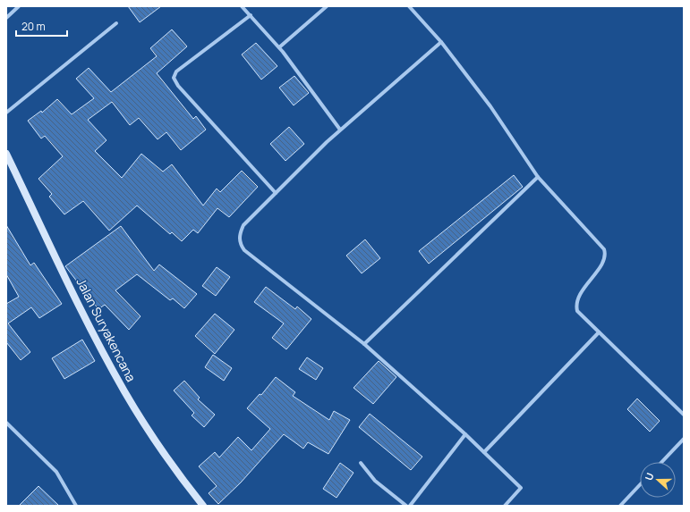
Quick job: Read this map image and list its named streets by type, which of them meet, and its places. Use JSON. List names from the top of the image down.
{
  "streets": {
    "street": ["Jalan Suryakencana"]
  },
  "scale_bar": "20 m",
  "north": "left"
}
